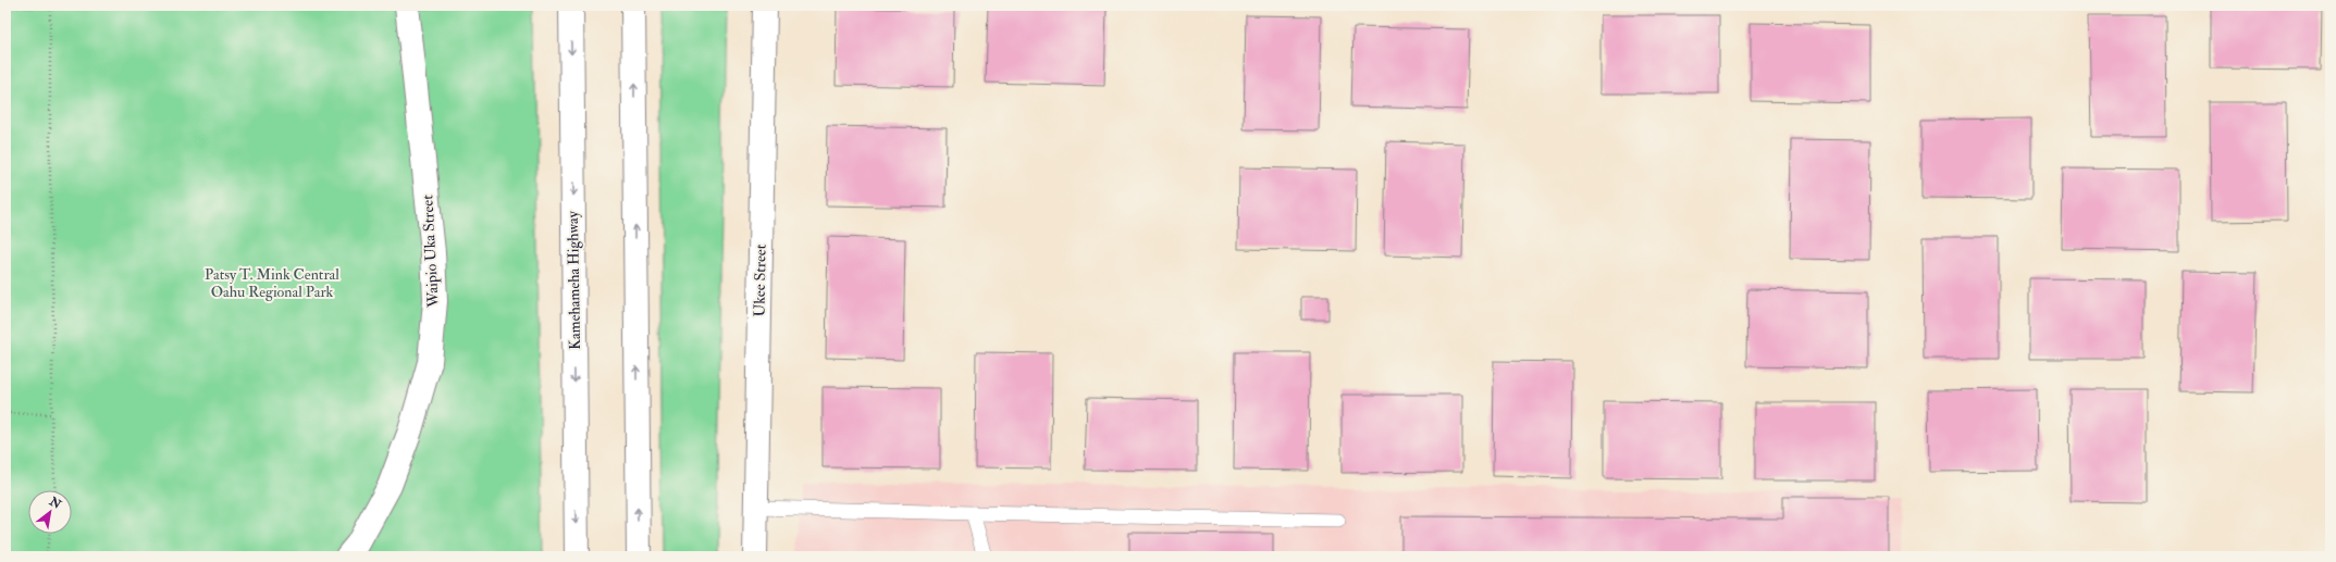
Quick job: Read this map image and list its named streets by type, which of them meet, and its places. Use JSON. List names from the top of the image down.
{
  "streets": {
    "street": ["Waipio Uka Street", "Kamehameha Highway", "Ukee Street"]
  },
  "parks": ["Patsy T. Mink Central Oahu Regional Park"],
  "north": "top right"
}
